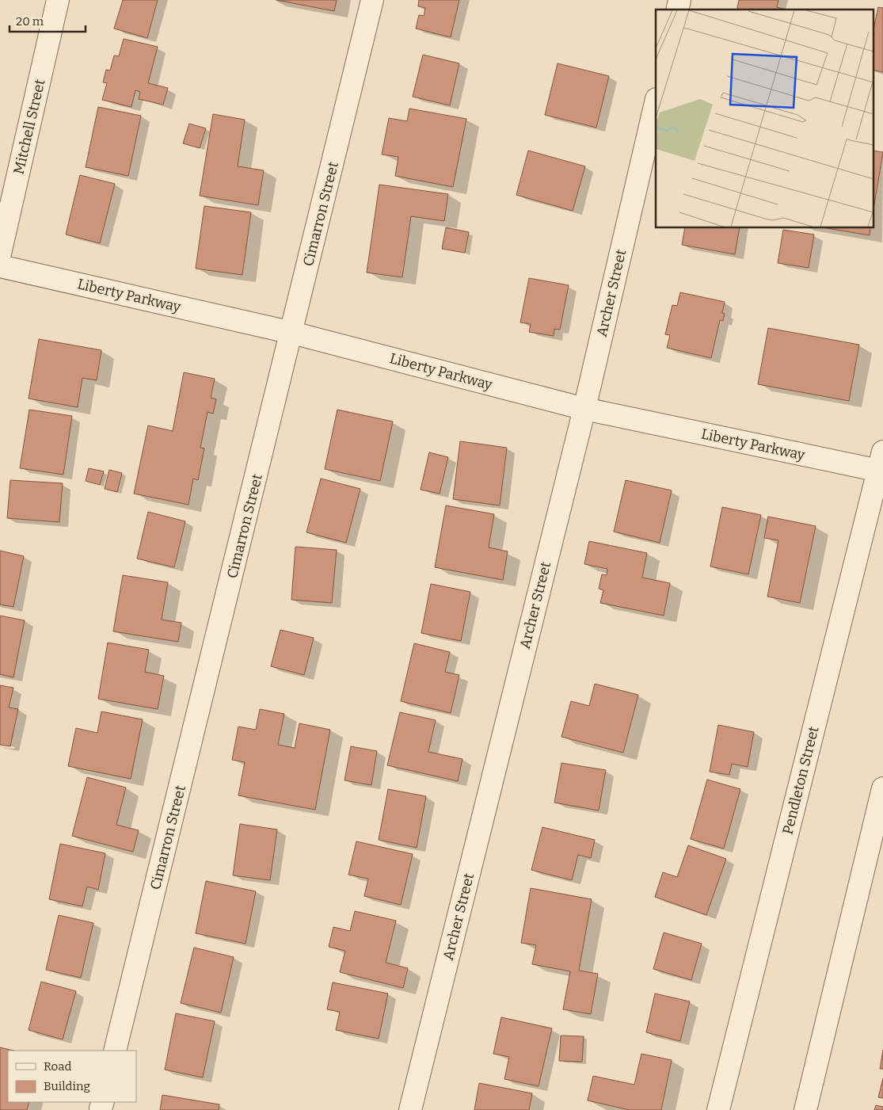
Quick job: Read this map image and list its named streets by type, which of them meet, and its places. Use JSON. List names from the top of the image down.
{
  "streets": {
    "street": [
      "Mitchell Street",
      "Cimarron Street",
      "Archer Street",
      "Liberty Parkway",
      "Pendleton Street"
    ]
  },
  "crossings": [
    ["Cimarron Street", "Liberty Parkway"],
    ["Archer Street", "Liberty Parkway"],
    ["Liberty Parkway", "Pendleton Street"]
  ],
  "legend": ["Road", "Building"],
  "scale_bar": "20 m"
}
